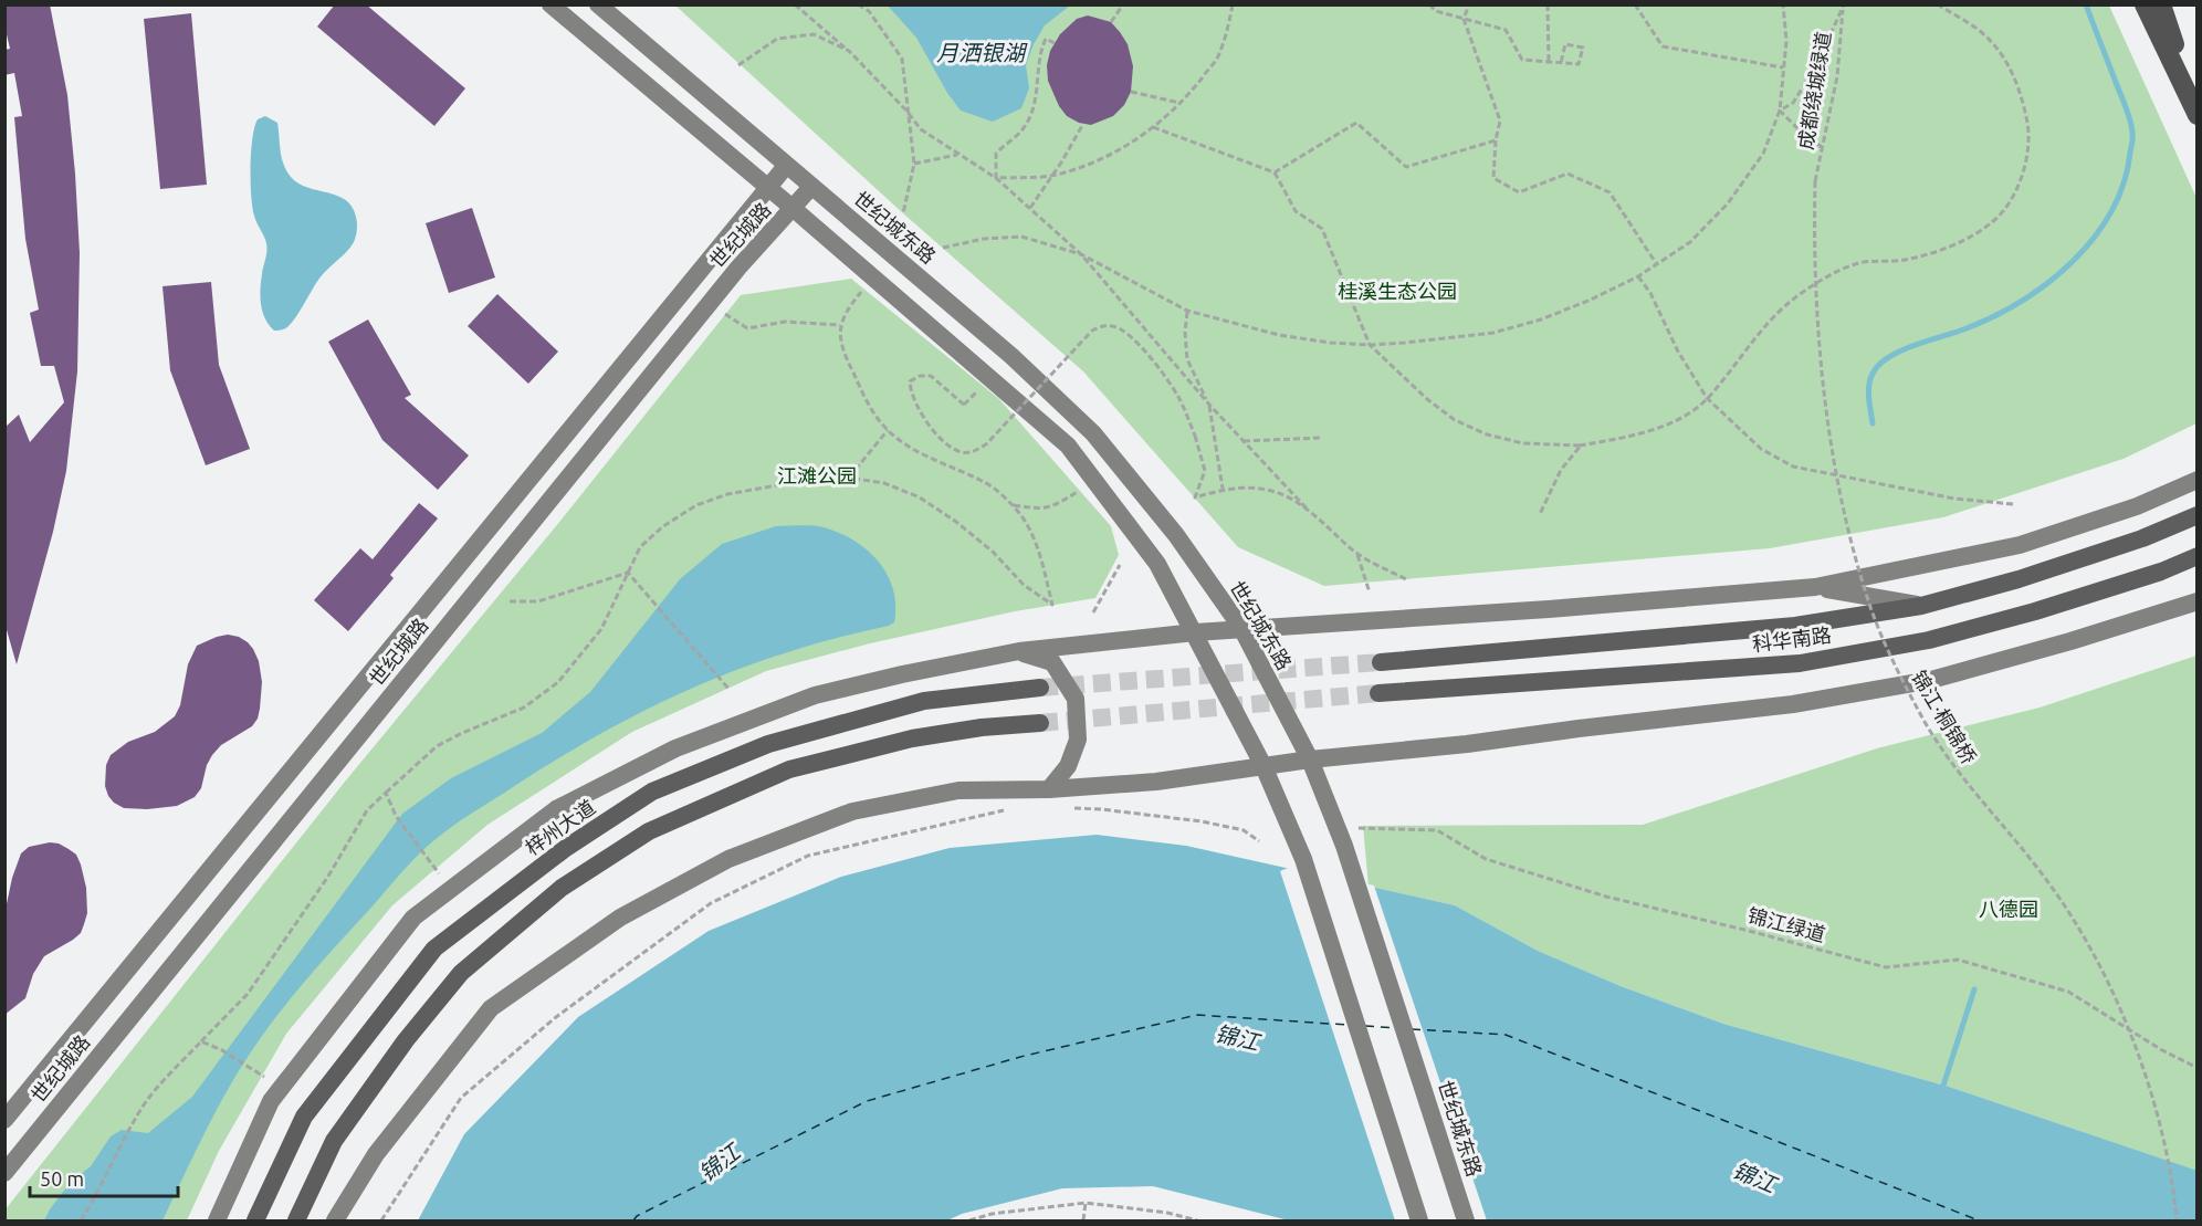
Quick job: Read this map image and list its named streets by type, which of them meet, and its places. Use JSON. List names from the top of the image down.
{
  "streets": {
    "highway": ["科华南路", "梓州大道"],
    "main road": ["世纪城东路", "世纪城路"],
    "path": ["成都绕城绿道", "锦江·桐锦桥", "锦江绿道"]
  },
  "crossings": [
    ["成都绕城绿道", "锦江·桐锦桥"],
    ["世纪城东路", "世纪城路"]
  ],
  "water": ["月洒银湖", "锦江"],
  "parks": ["桂溪生态公园", "江滩公园", "八德园"],
  "scale_bar": "50 m"
}
